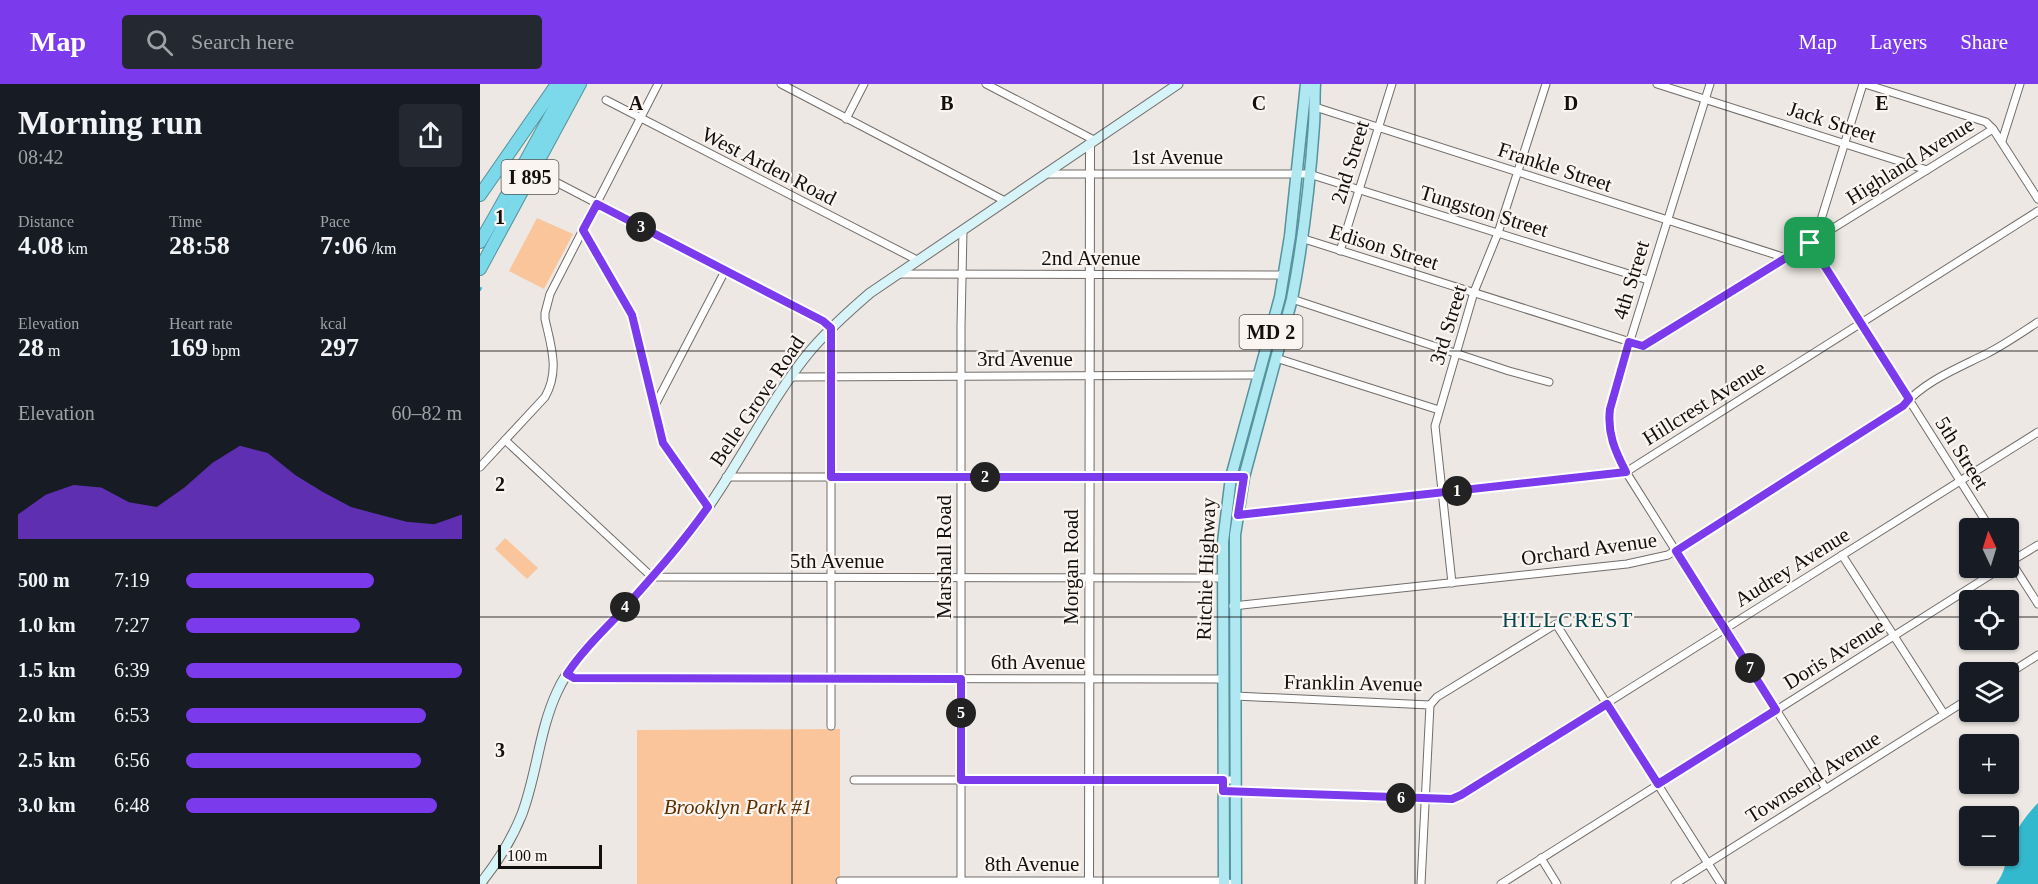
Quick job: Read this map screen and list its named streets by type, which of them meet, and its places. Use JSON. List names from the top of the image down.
{
  "streets": {
    "highway": ["I 895"],
    "main road": ["MD 2", "Belle Grove Road", "Ritchie Highway"],
    "street": [
      "Jack Street",
      "1st Avenue",
      "Highland Avenue",
      "2nd Street",
      "West Arden Road",
      "Frankle Street",
      "Tungston Street",
      "Edison Street",
      "2nd Avenue",
      "4th Street",
      "3rd Street",
      "3rd Avenue",
      "Hillcrest Avenue",
      "5th Street",
      "Orchard Avenue",
      "Marshall Road",
      "5th Avenue",
      "Morgan Road",
      "Audrey Avenue",
      "Doris Avenue",
      "6th Avenue",
      "Franklin Avenue",
      "Townsend Avenue",
      "8th Avenue"
    ]
  },
  "crossings": [
    ["Jack Street", "Highland Avenue"],
    ["Jack Street", "4th Street"],
    ["1st Avenue", "Tungston Street"],
    ["1st Avenue", "Belle Grove Road"],
    ["1st Avenue", "Morgan Road"],
    ["1st Avenue", "Ritchie Highway"],
    ["Highland Avenue", "Frankle Street"],
    ["Highland Avenue", "Edison Street"],
    ["Highland Avenue", "4th Street"],
    ["Highland Avenue", "5th Street"],
    ["2nd Street", "Frankle Street"],
    ["2nd Street", "Tungston Street"],
    ["2nd Street", "Edison Street"],
    ["West Arden Road", "Belle Grove Road"],
    ["Frankle Street", "4th Street"],
    ["Frankle Street", "3rd Street"],
    ["Frankle Street", "Ritchie Highway"],
    ["Tungston Street", "4th Street"],
    ["Tungston Street", "3rd Street"],
    ["Tungston Street", "Ritchie Highway"],
    ["Edison Street", "4th Street"],
    ["Edison Street", "3rd Street"],
    ["Edison Street", "Ritchie Highway"],
    ["2nd Avenue", "Belle Grove Road"],
    ["2nd Avenue", "Marshall Road"],
    ["2nd Avenue", "Morgan Road"],
    ["2nd Avenue", "Ritchie Highway"],
    ["4th Street", "Hillcrest Avenue"],
    ["4th Street", "Orchard Avenue"],
    ["4th Street", "Audrey Avenue"],
    ["4th Street", "Doris Avenue"],
    ["4th Street", "Townsend Avenue"],
    ["3rd Street", "Hillcrest Avenue"],
    ["3rd Street", "Orchard Avenue"],
    ["3rd Avenue", "Belle Grove Road"],
    ["3rd Avenue", "Marshall Road"],
    ["3rd Avenue", "Morgan Road"],
    ["3rd Avenue", "Ritchie Highway"],
    ["Belle Grove Road", "Marshall Road"],
    ["Belle Grove Road", "5th Avenue"],
    ["Belle Grove Road", "Morgan Road"],
    ["Belle Grove Road", "6th Avenue"],
    ["Hillcrest Avenue", "5th Street"],
    ["Hillcrest Avenue", "Ritchie Highway"],
    ["5th Street", "Orchard Avenue"],
    ["5th Street", "Audrey Avenue"],
    ["Orchard Avenue", "Ritchie Highway"],
    ["Marshall Road", "5th Avenue"],
    ["Marshall Road", "6th Avenue"],
    ["Marshall Road", "8th Avenue"],
    ["5th Avenue", "Morgan Road"],
    ["5th Avenue", "Ritchie Highway"],
    ["Morgan Road", "6th Avenue"],
    ["Morgan Road", "8th Avenue"],
    ["Audrey Avenue", "Ritchie Highway"],
    ["Audrey Avenue", "Franklin Avenue"],
    ["Ritchie Highway", "6th Avenue"],
    ["Ritchie Highway", "Franklin Avenue"],
    ["Ritchie Highway", "8th Avenue"]
  ],
  "districts": ["HILLCREST"],
  "parks": ["Brooklyn Park #1"],
  "scale_bar": "100 m",
  "north": "top",
  "page": {
    "header": "Map",
    "search": "Search here",
    "nav": ["Map", "Layers", "Share"],
    "heading": ["Morning run", "08:42"],
    "stats": [
      ["Distance", "4.08 km"],
      ["Time", "28:58"],
      ["Pace", "7:06 /km"],
      ["Elevation", "28 m"],
      ["Heart rate", "169 bpm"],
      ["kcal", "297"]
    ],
    "pins": [
      "3",
      "2",
      "1",
      "4",
      "7",
      "5",
      "6"
    ],
    "chart": ["Elevation", "60–82 m"],
    "map_buttons": ["+", "−"],
    "list": [
      {
        "name": "500 m",
        "note": "7:19"
      },
      {
        "name": "1.0 km",
        "note": "7:27"
      },
      {
        "name": "1.5 km",
        "note": "6:39"
      },
      {
        "name": "2.0 km",
        "note": "6:53"
      },
      {
        "name": "2.5 km",
        "note": "6:56"
      },
      {
        "name": "3.0 km",
        "note": "6:48"
      }
    ],
    "scale": "100 m"
  },
  "grid": {
    "columns": [
      "A",
      "B",
      "C",
      "D",
      "E"
    ],
    "rows": ["1", "2", "3"]
  }
}
